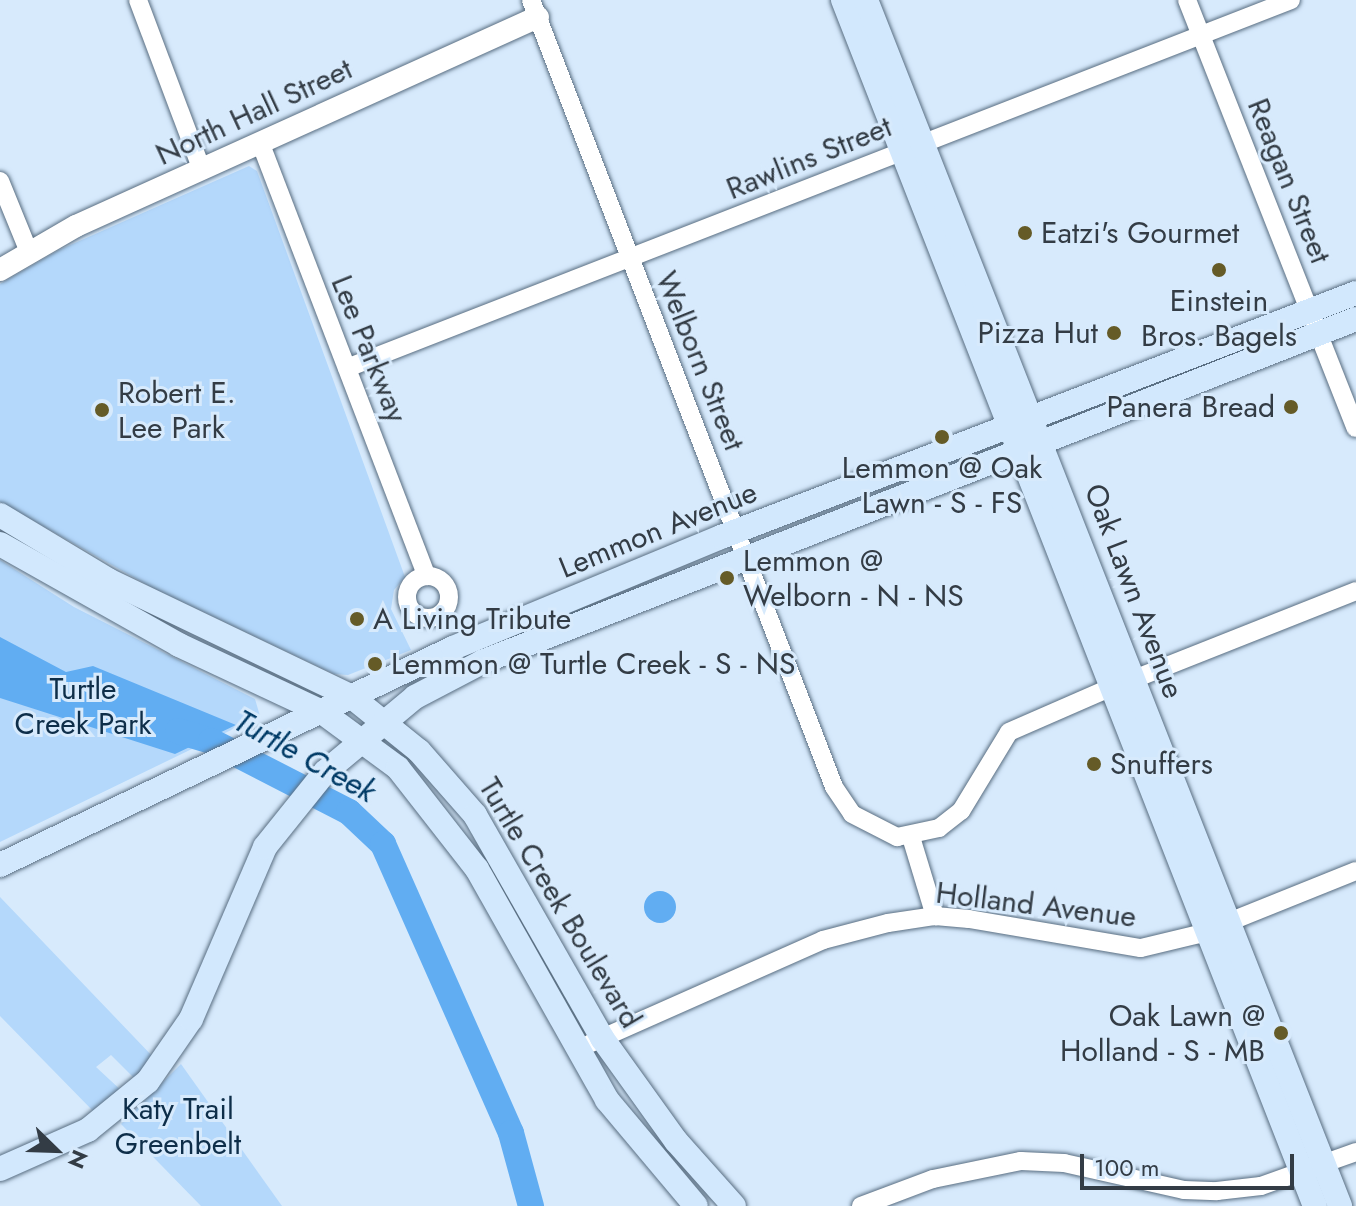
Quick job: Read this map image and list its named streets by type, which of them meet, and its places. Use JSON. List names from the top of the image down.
{
  "streets": {
    "main road": ["Lemmon Avenue", "Oak Lawn Avenue", "Turtle Creek Boulevard"],
    "street": [
      "North Hall Street",
      "Rawlins Street",
      "Reagan Street",
      "Lee Parkway",
      "Welborn Street",
      "Holland Avenue"
    ]
  },
  "crossings": [
    ["North Hall Street", "Lee Parkway"],
    ["North Hall Street", "Welborn Street"],
    ["Rawlins Street", "Reagan Street"],
    ["Rawlins Street", "Lee Parkway"],
    ["Rawlins Street", "Welborn Street"],
    ["Rawlins Street", "Oak Lawn Avenue"],
    ["Reagan Street", "Lemmon Avenue"],
    ["Welborn Street", "Lemmon Avenue"],
    ["Lemmon Avenue", "Oak Lawn Avenue"],
    ["Lemmon Avenue", "Turtle Creek Boulevard"],
    ["Oak Lawn Avenue", "Holland Avenue"],
    ["Turtle Creek Boulevard", "Holland Avenue"]
  ],
  "water": ["Turtle Creek"],
  "parks": ["Turtle Creek Park", "Katy Trail Greenbelt"],
  "places": [
    "Eatzi's Gourmet",
    "Einstein Bros. Bagels",
    "Pizza Hut",
    "Panera Bread",
    "Robert E. Lee Park",
    "Lemmon @ Oak Lawn - S - FS",
    "Lemmon @ Welborn - N - NS",
    "A Living Tribute",
    "Lemmon @ Turtle Creek - S - NS",
    "Snuffers",
    "Oak Lawn @ Holland - S - MB"
  ],
  "scale_bar": "100 m",
  "north": "bottom right"
}
